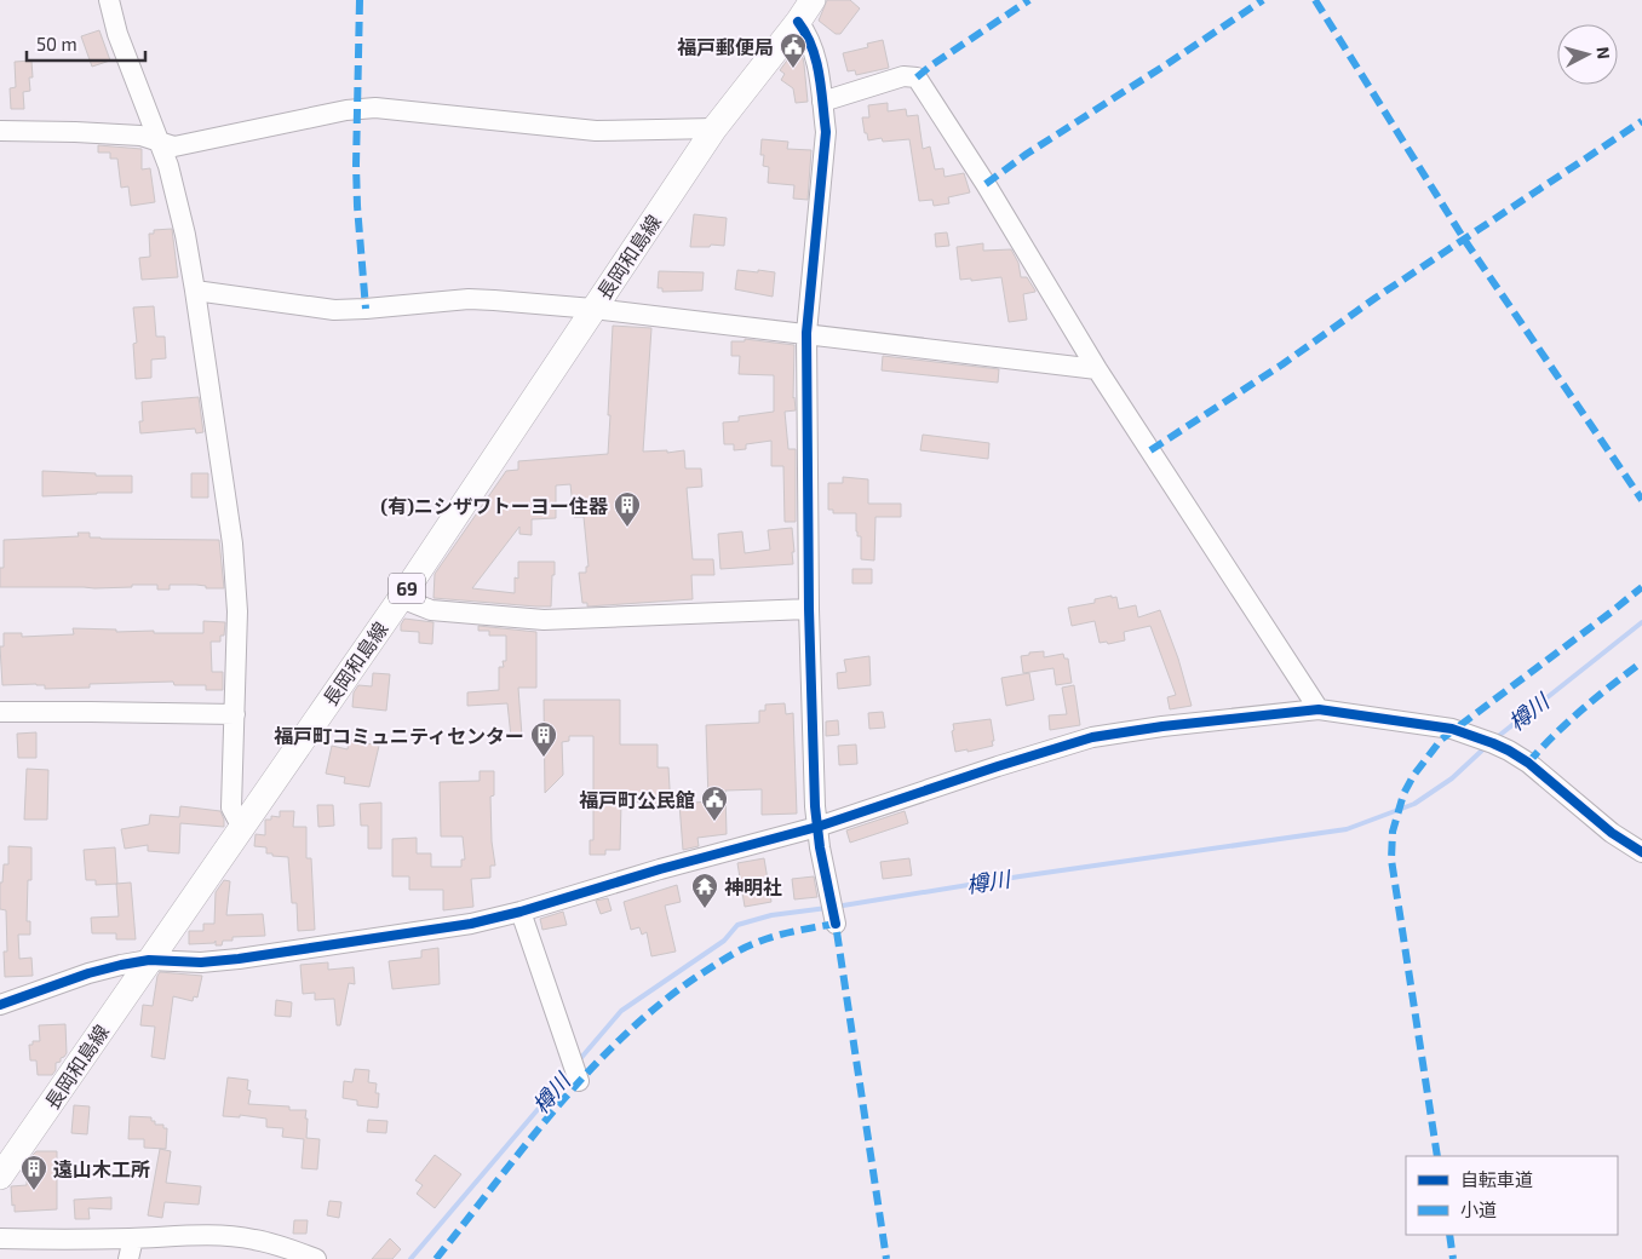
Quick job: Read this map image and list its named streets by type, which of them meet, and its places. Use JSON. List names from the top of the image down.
{
  "streets": {
    "main road": ["長岡和島線", "69"]
  },
  "water": ["樽川"],
  "places": {
    "public building": ["福戸郵便局", "福戸町公民館"],
    "building": ["(有)ニシザワトーヨー住器", "福戸町コミュニティセンター", "遠山木工所"],
    "temple": ["神明社"]
  },
  "legend": ["自転車道", "小道"],
  "scale_bar": "50 m",
  "north": "right"
}
